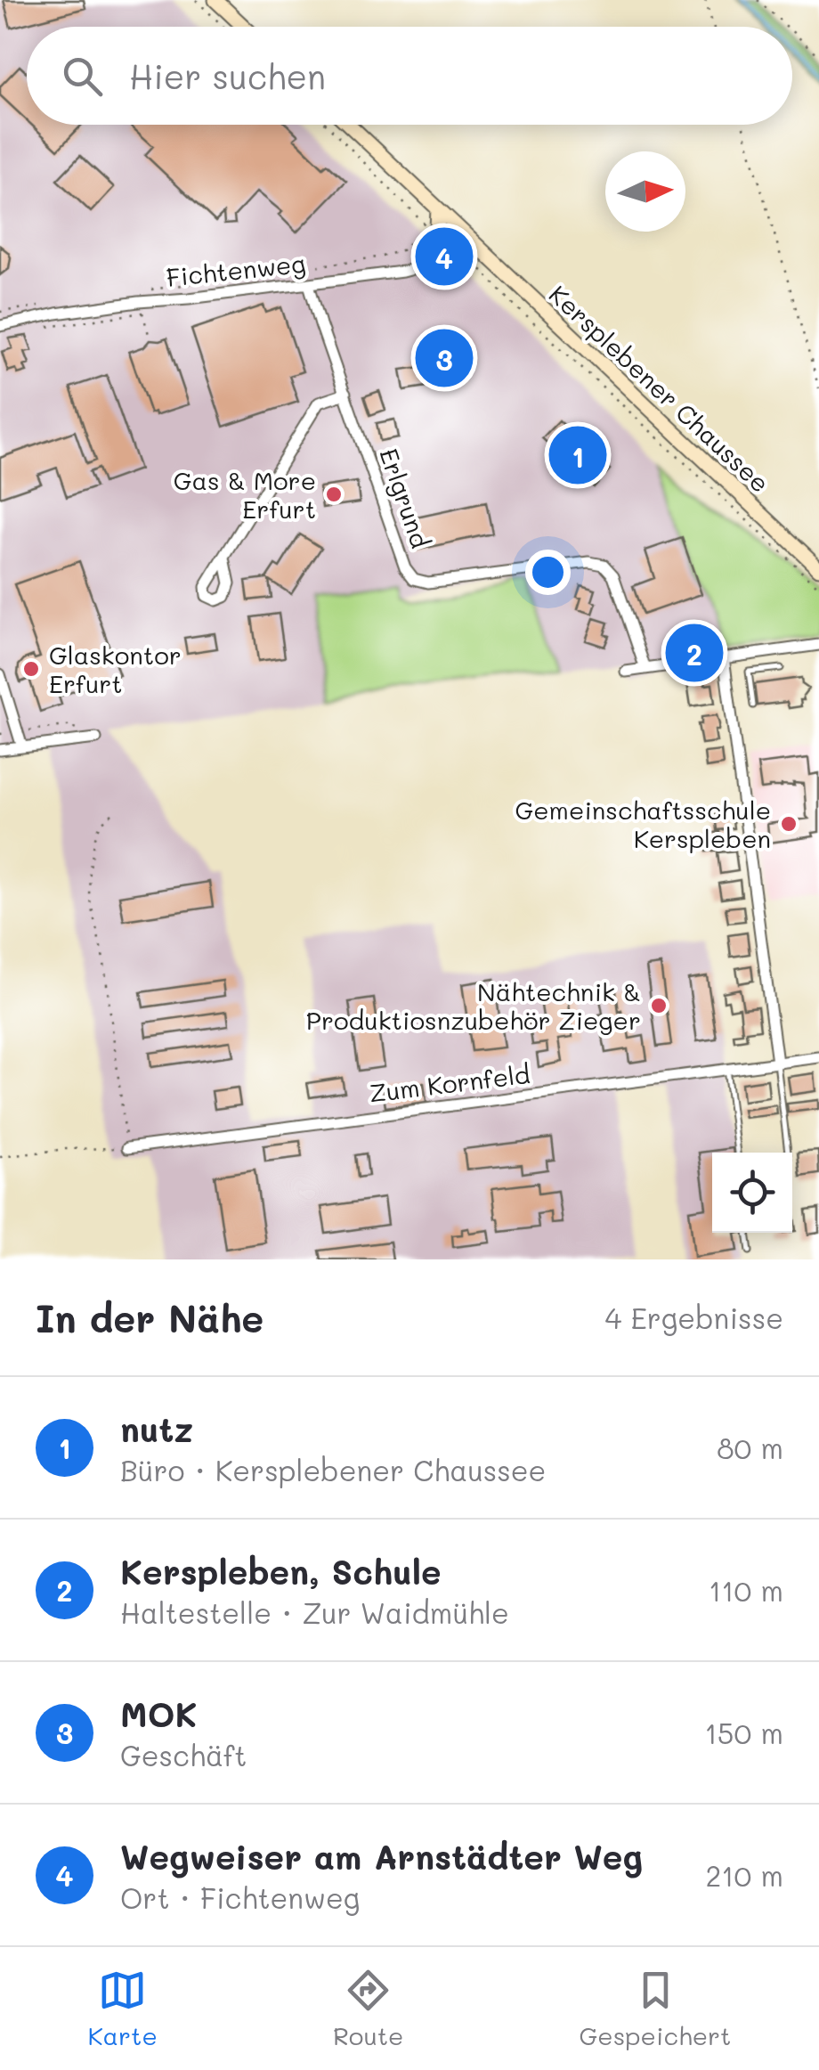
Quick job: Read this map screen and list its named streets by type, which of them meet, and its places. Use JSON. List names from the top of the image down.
{
  "streets": {
    "main road": ["Kersplebener Chaussee"],
    "street": ["Fichtenweg", "Erlgrund", "Zum Kornfeld"]
  },
  "crossings": [
    ["Fichtenweg", "Kersplebener Chaussee"],
    ["Fichtenweg", "Erlgrund"]
  ],
  "places": [
    "Gas & More Erfurt",
    "Glaskontor Erfurt",
    "Gemeinschaftsschule Kerspleben",
    "Nähtechnik & Produktiosnzubehör Zieger"
  ],
  "north": "right",
  "page": {
    "search": "Hier suchen",
    "pins": [
      "4",
      "3",
      "1",
      "2"
    ],
    "heading": ["In der Nähe", "4 Ergebnisse"],
    "list": [
      {
        "mark": "1",
        "name": "nutz",
        "note": "Büro · Kersplebener Chaussee",
        "value": "80 m"
      },
      {
        "mark": "2",
        "name": "Kerspleben, Schule",
        "note": "Haltestelle · Zur Waidmühle",
        "value": "110 m"
      },
      {
        "mark": "3",
        "name": "MOK",
        "note": "Geschäft",
        "value": "150 m"
      },
      {
        "mark": "4",
        "name": "Wegweiser am Arnstädter Weg",
        "note": "Ort · Fichtenweg",
        "value": "210 m"
      }
    ],
    "nav": ["Karte", "Route", "Gespeichert"]
  }
}
